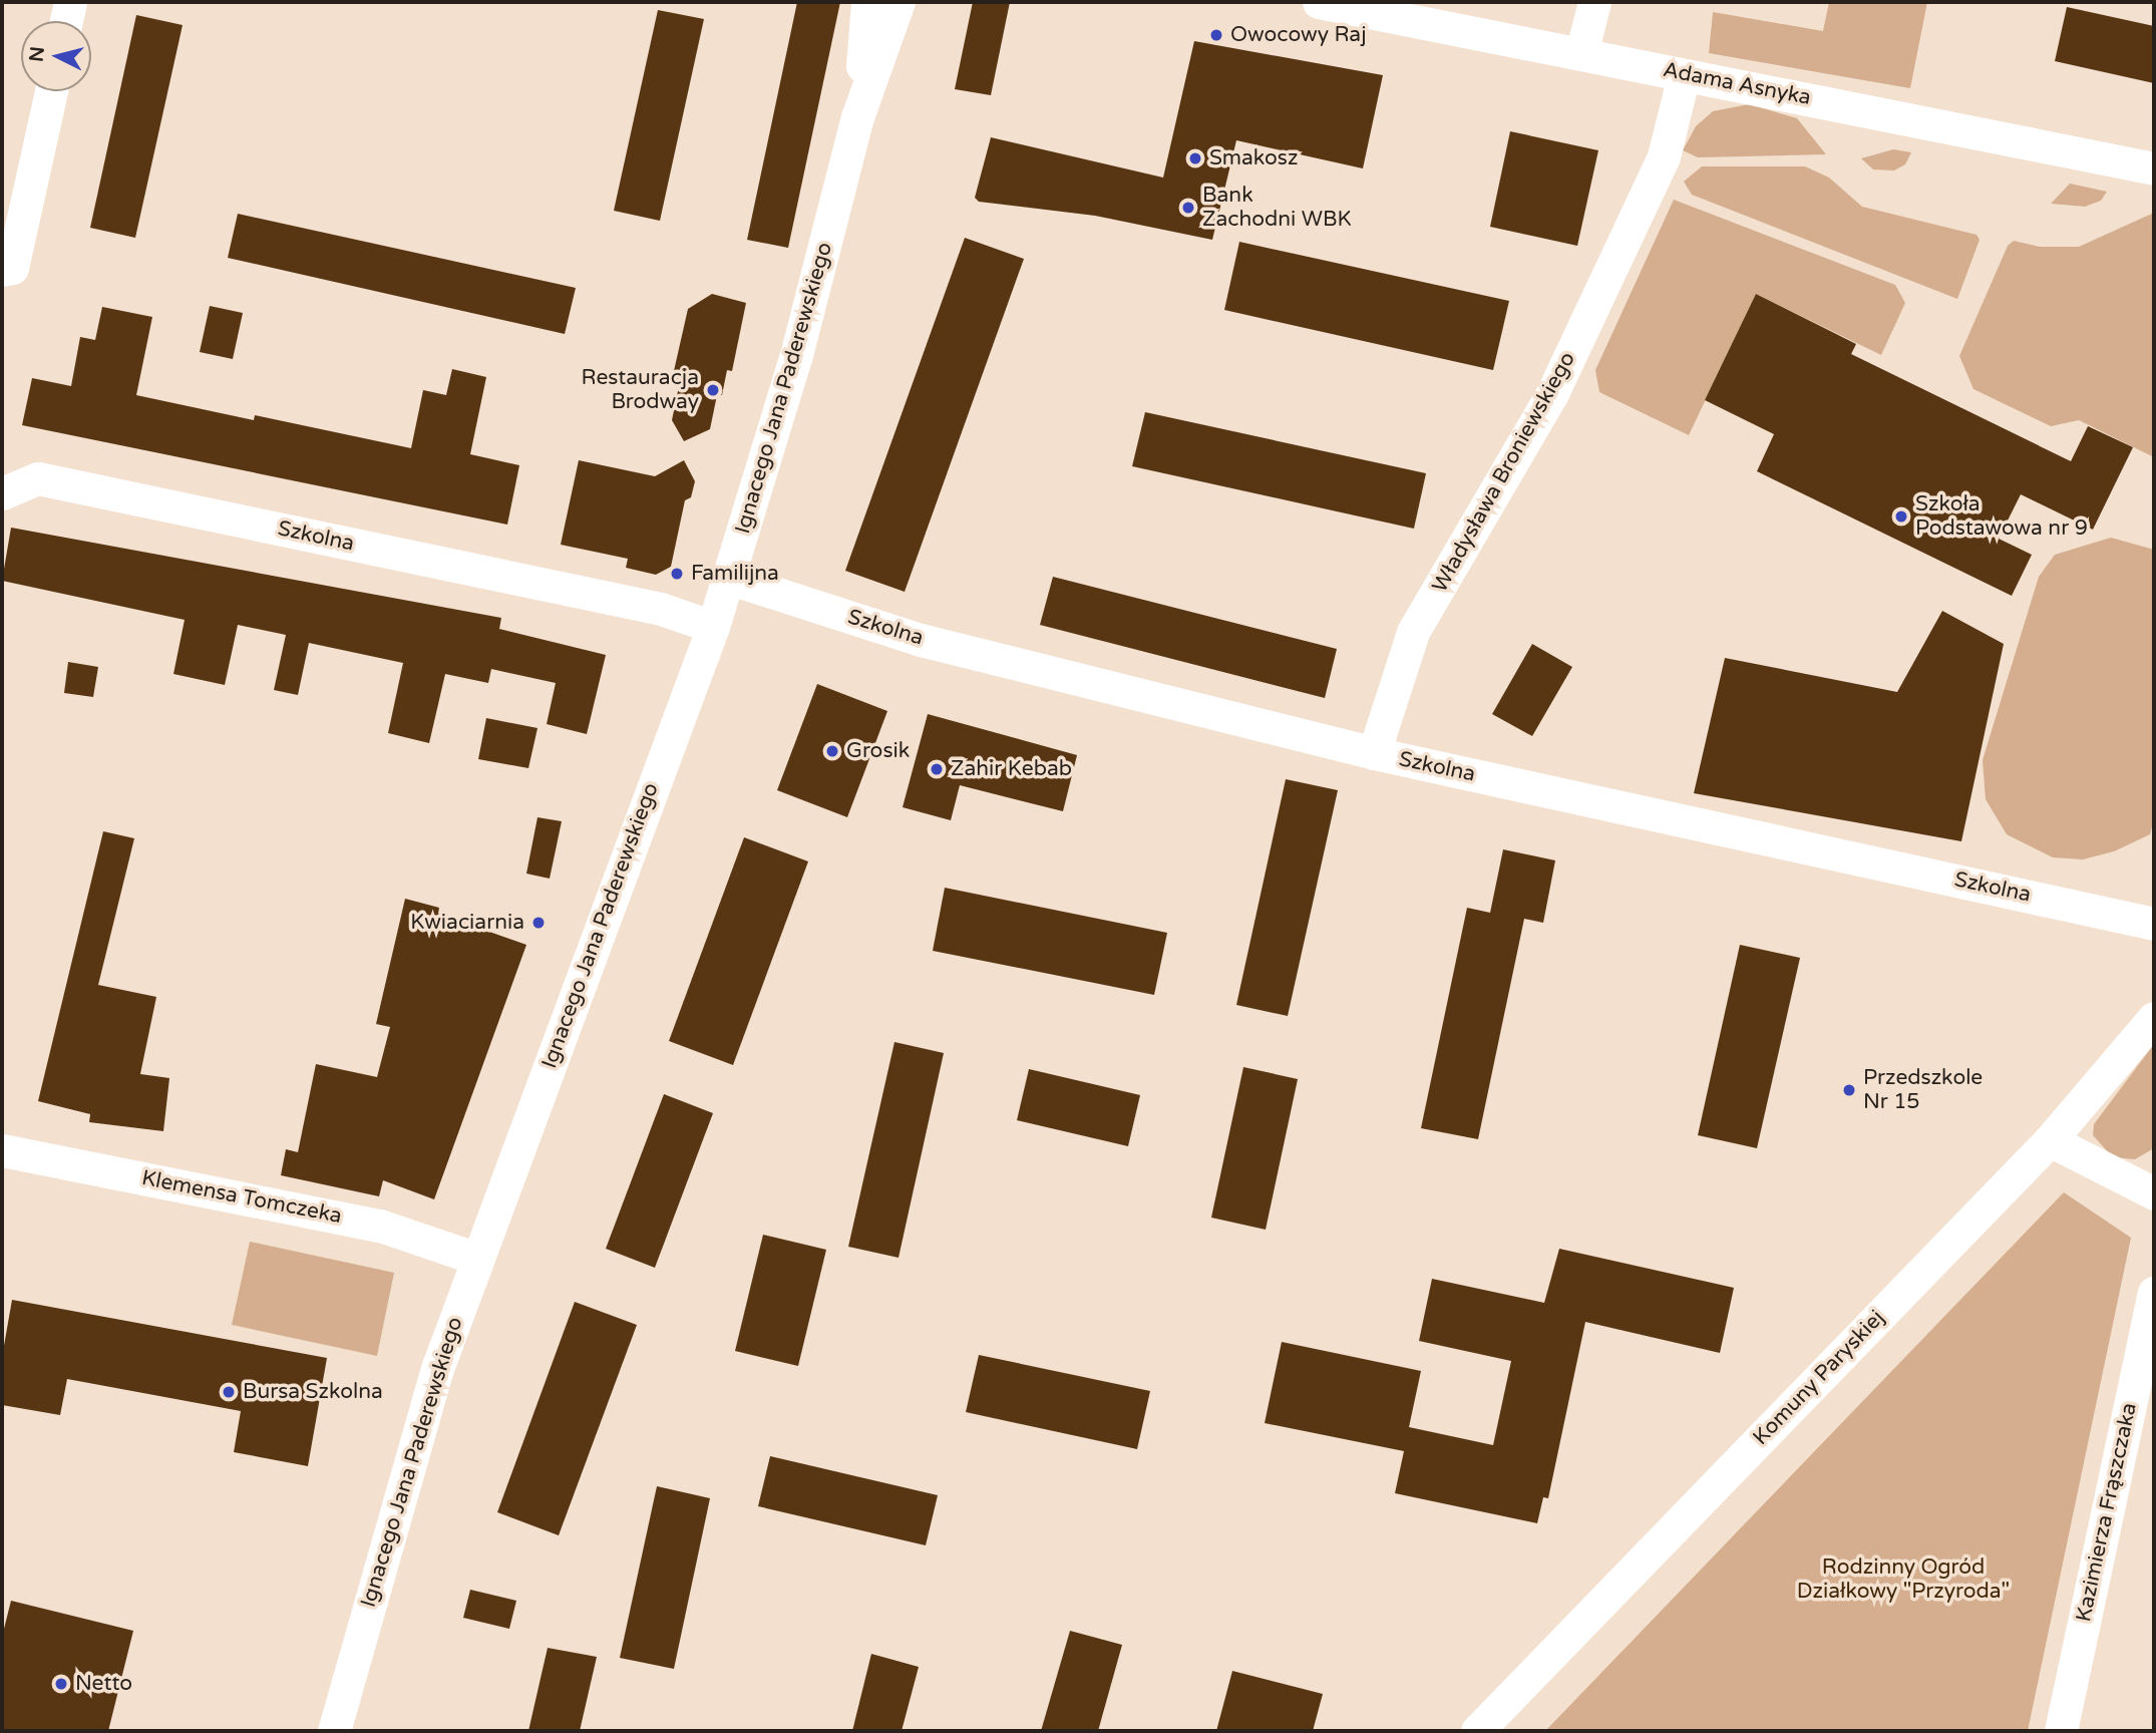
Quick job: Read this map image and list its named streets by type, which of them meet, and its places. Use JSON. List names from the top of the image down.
{
  "streets": {
    "street": [
      "Adama Asnyka",
      "Ignacego Jana Paderewskiego",
      "Władysława Broniewskiego",
      "Szkolna",
      "Klemensa Tomczeka",
      "Komuny Paryskiej",
      "Kazimierza Frąszczaka"
    ]
  },
  "crossings": [
    ["Adama Asnyka", "Władysława Broniewskiego"],
    ["Ignacego Jana Paderewskiego", "Szkolna"],
    ["Ignacego Jana Paderewskiego", "Klemensa Tomczeka"],
    ["Władysława Broniewskiego", "Szkolna"]
  ],
  "parks": ["Rodzinny Ogród Działkowy \"Przyroda\""],
  "places": [
    "Owocowy Raj",
    "Smakosz",
    "Bank Zachodni WBK",
    "Restauracja Brodway",
    "Szkoła Podstawowa nr 9",
    "Familijna",
    "Grosik",
    "Zahir Kebab",
    "Kwiaciarnia",
    "Przedszkole Nr 15",
    "Bursa Szkolna",
    "Netto"
  ],
  "north": "left"
}
